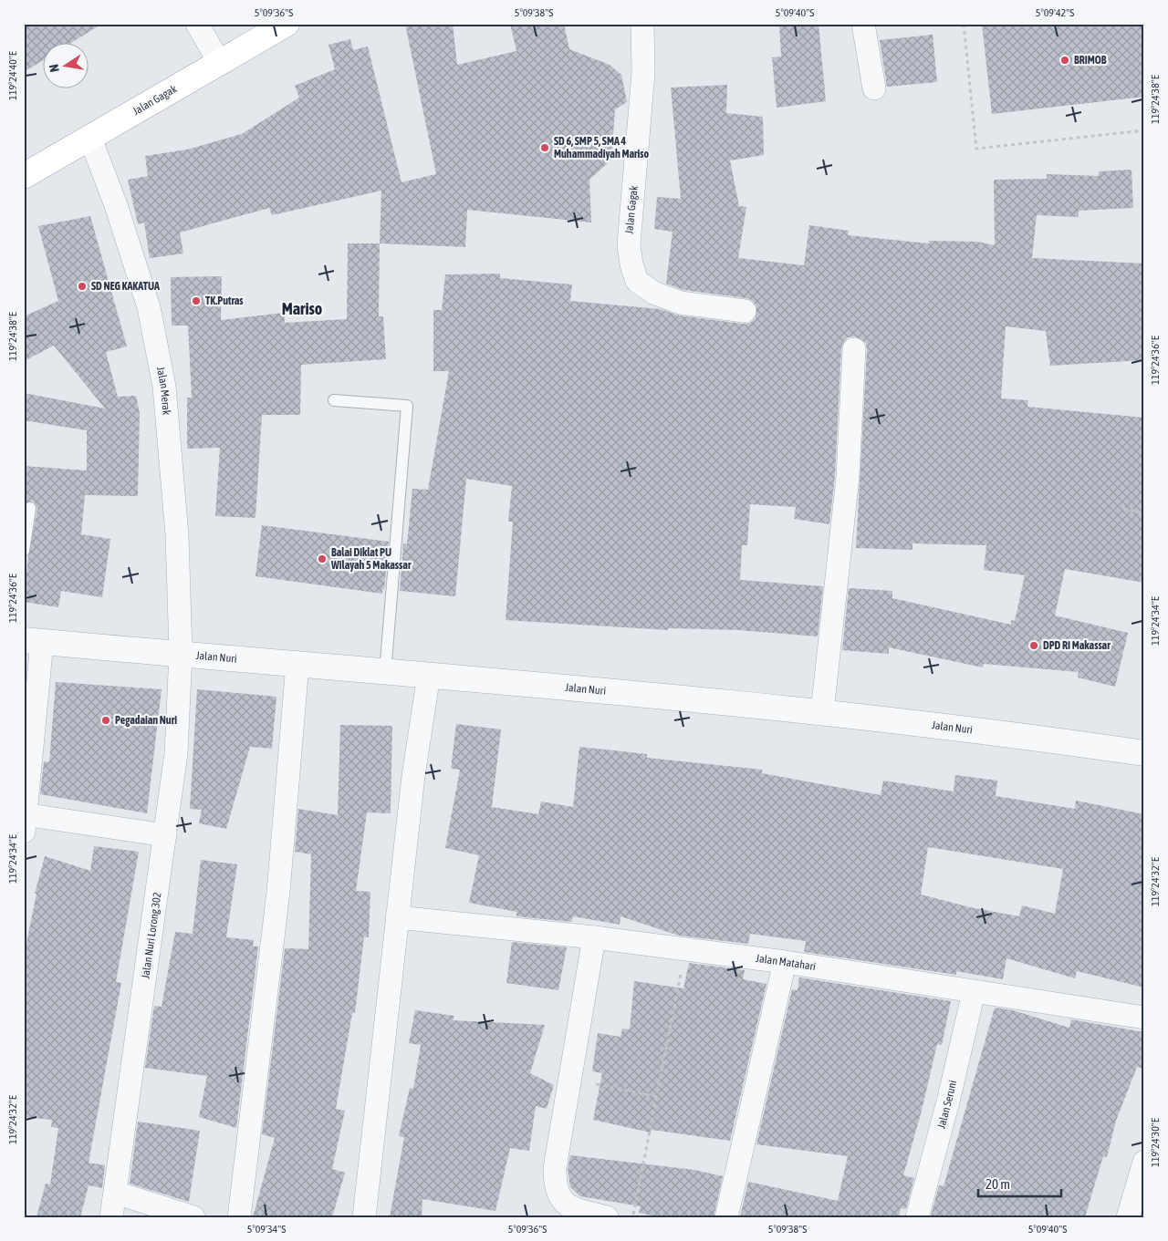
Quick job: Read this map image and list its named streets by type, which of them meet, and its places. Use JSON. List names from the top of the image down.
{
  "streets": {
    "main road": ["Jalan Gagak"],
    "street": [
      "Jalan Merak",
      "Jalan Nuri",
      "Jalan Nuri Lorong 302",
      "Jalan Matahari",
      "Jalan Seruni"
    ]
  },
  "crossings": [
    ["Jalan Gagak", "Jalan Merak"],
    ["Jalan Merak", "Jalan Nuri"],
    ["Jalan Merak", "Jalan Nuri Lorong 302"],
    ["Jalan Nuri", "Jalan Nuri Lorong 302"],
    ["Jalan Matahari", "Jalan Seruni"]
  ],
  "districts": ["Mariso"],
  "places": [
    "BRIMOB",
    "SD 6, SMP 5, SMA 4 Muhammadiyah Mariso",
    "SD NEG KAKATUA",
    "TK.Putras",
    "Balai Diklat PU Wilayah 5 Makassar",
    "DPD RI Makassar",
    "Pegadaian Nuri"
  ],
  "scale_bar": "20 m",
  "north": "left",
  "coordinates": [
    "5°09'36\"S",
    "5°09'38\"S",
    "5°09'40\"S",
    "5°09'42\"S",
    "119°24'40\"E",
    "119°24'38\"E",
    "119°24'36\"E",
    "119°24'34\"E",
    "119°24'32\"E",
    "119°24'30\"E",
    "5°09'34\"S"
  ]
}
